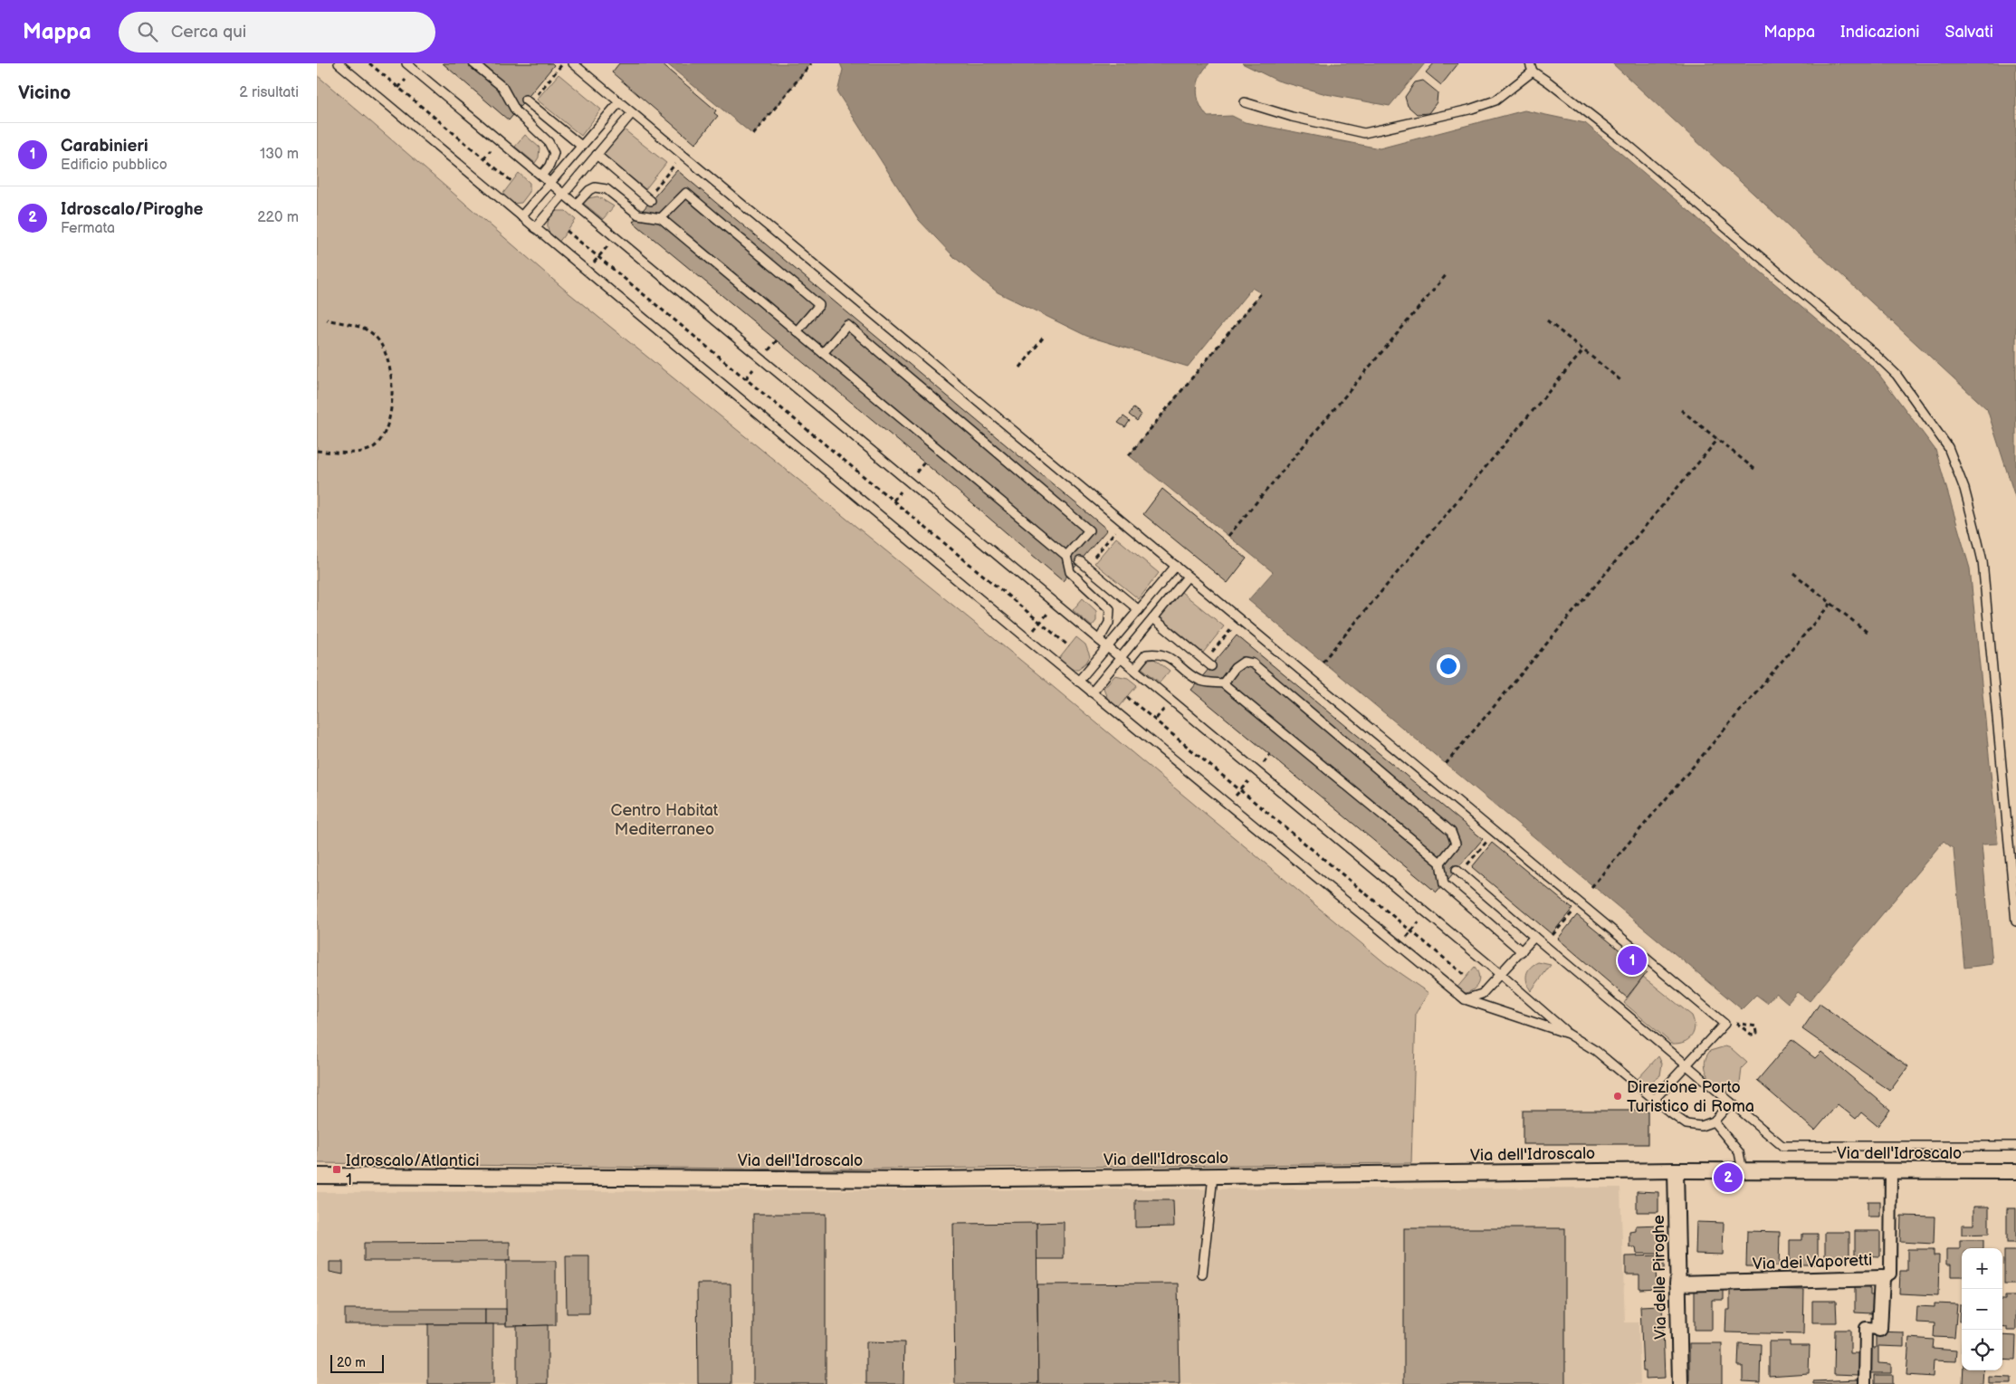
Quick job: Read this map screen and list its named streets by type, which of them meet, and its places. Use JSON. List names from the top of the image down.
{
  "streets": {
    "street": ["Via dell'Idroscalo", "Via dei Vaporetti", "Via delle Piroghe"]
  },
  "crossings": [
    ["Via dell'Idroscalo", "Via delle Piroghe"],
    ["Via dei Vaporetti", "Via delle Piroghe"]
  ],
  "parks": ["Centro Habitat Mediterraneo"],
  "places": {
    "other": ["Direzione Porto Turistico di Roma"],
    "transit": ["Idroscalo/Atlantici 1"]
  },
  "scale_bar": "20 m",
  "page": {
    "header": "Mappa",
    "search": "Cerca qui",
    "nav": ["Mappa", "Indicazioni", "Salvati"],
    "heading": ["Vicino", "2 risultati"],
    "list": [
      {
        "mark": "1",
        "name": "Carabinieri",
        "note": "Edificio pubblico",
        "value": "130 m"
      },
      {
        "mark": "2",
        "name": "Idroscalo/Piroghe",
        "note": "Fermata",
        "value": "220 m"
      }
    ],
    "pins": ["1", "2"],
    "map_buttons": ["+", "−"],
    "scale": "20 m"
  }
}
